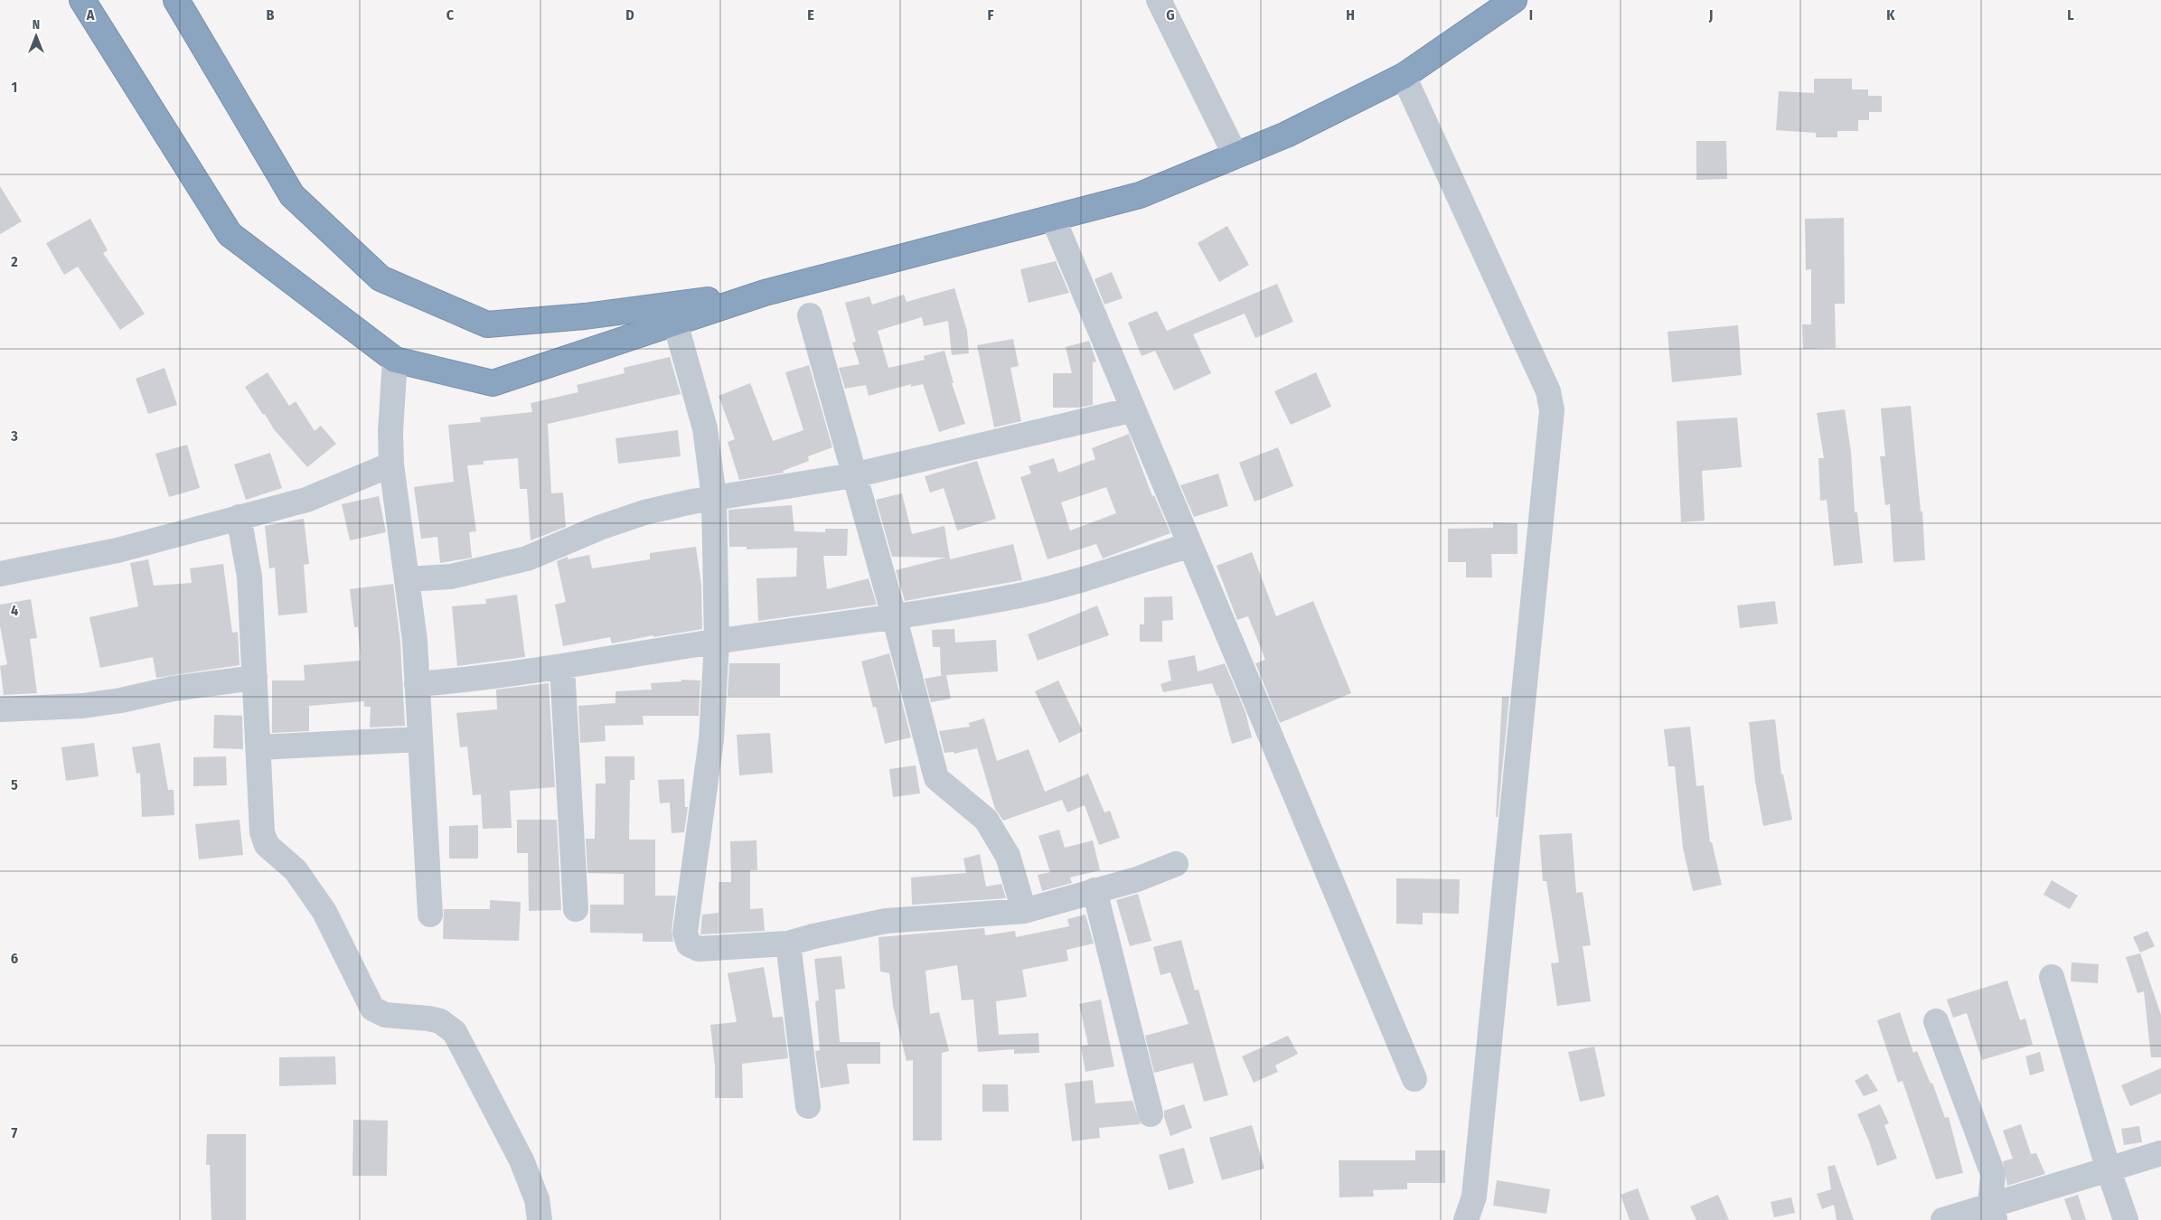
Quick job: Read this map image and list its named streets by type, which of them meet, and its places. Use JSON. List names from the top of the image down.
{
  "north": "top",
  "grid": {
    "columns": [
      "A",
      "B",
      "C",
      "D",
      "E",
      "F",
      "G",
      "H",
      "I",
      "J",
      "K",
      "L"
    ],
    "rows": [
      "1",
      "2",
      "3",
      "4",
      "5",
      "6",
      "7"
    ]
  }
}
